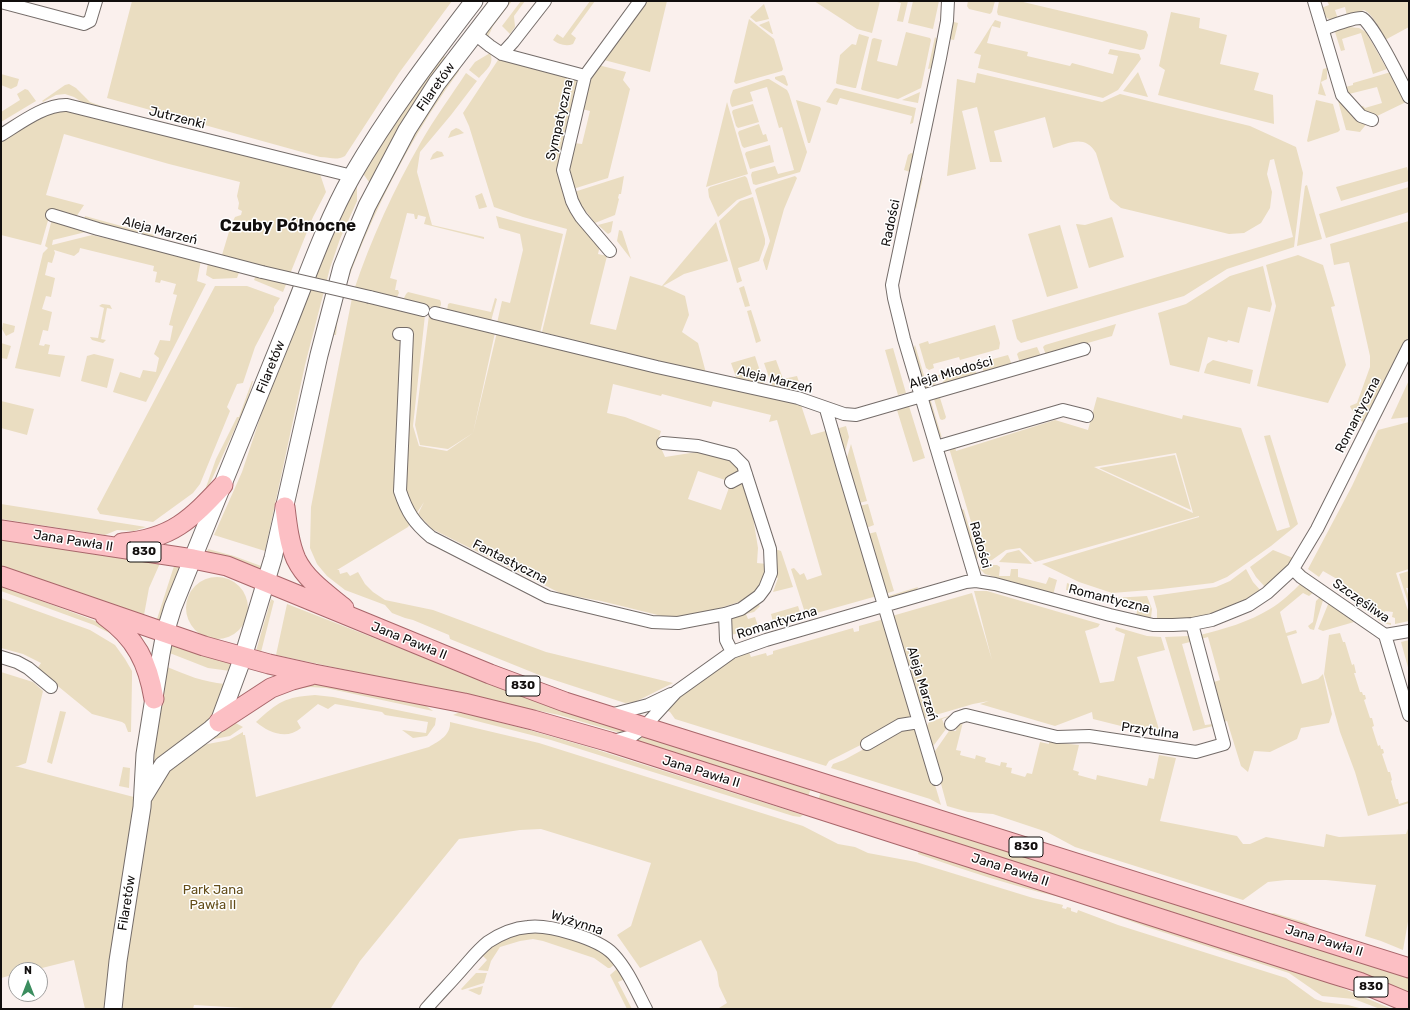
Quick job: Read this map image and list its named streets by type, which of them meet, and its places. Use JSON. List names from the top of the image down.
{
  "streets": {
    "main road": ["Filaretów", "Jana Pawła II", "830"],
    "street": [
      "Jutrzenki",
      "Sympatyczna",
      "Radości",
      "Aleja Marzeń",
      "Aleja Młodości",
      "Romantyczna",
      "Fantastyczna",
      "Szczęśliwa",
      "Przytulna",
      "Wyżynna"
    ]
  },
  "crossings": [
    ["Filaretów", "Jutrzenki"],
    ["Filaretów", "Sympatyczna"],
    ["Filaretów", "Jana Pawła II"],
    ["Filaretów", "830"],
    ["Radości", "Aleja Młodości"],
    ["Radości", "Romantyczna"],
    ["Aleja Marzeń", "Aleja Młodości"],
    ["Aleja Marzeń", "Romantyczna"],
    ["Romantyczna", "Jana Pawła II"],
    ["Romantyczna", "Szczęśliwa"],
    ["Romantyczna", "Przytulna"],
    ["Jana Pawła II", "830"]
  ],
  "districts": ["Czuby Północne"],
  "parks": ["Park Jana Pawła II"],
  "north": "top"
}
